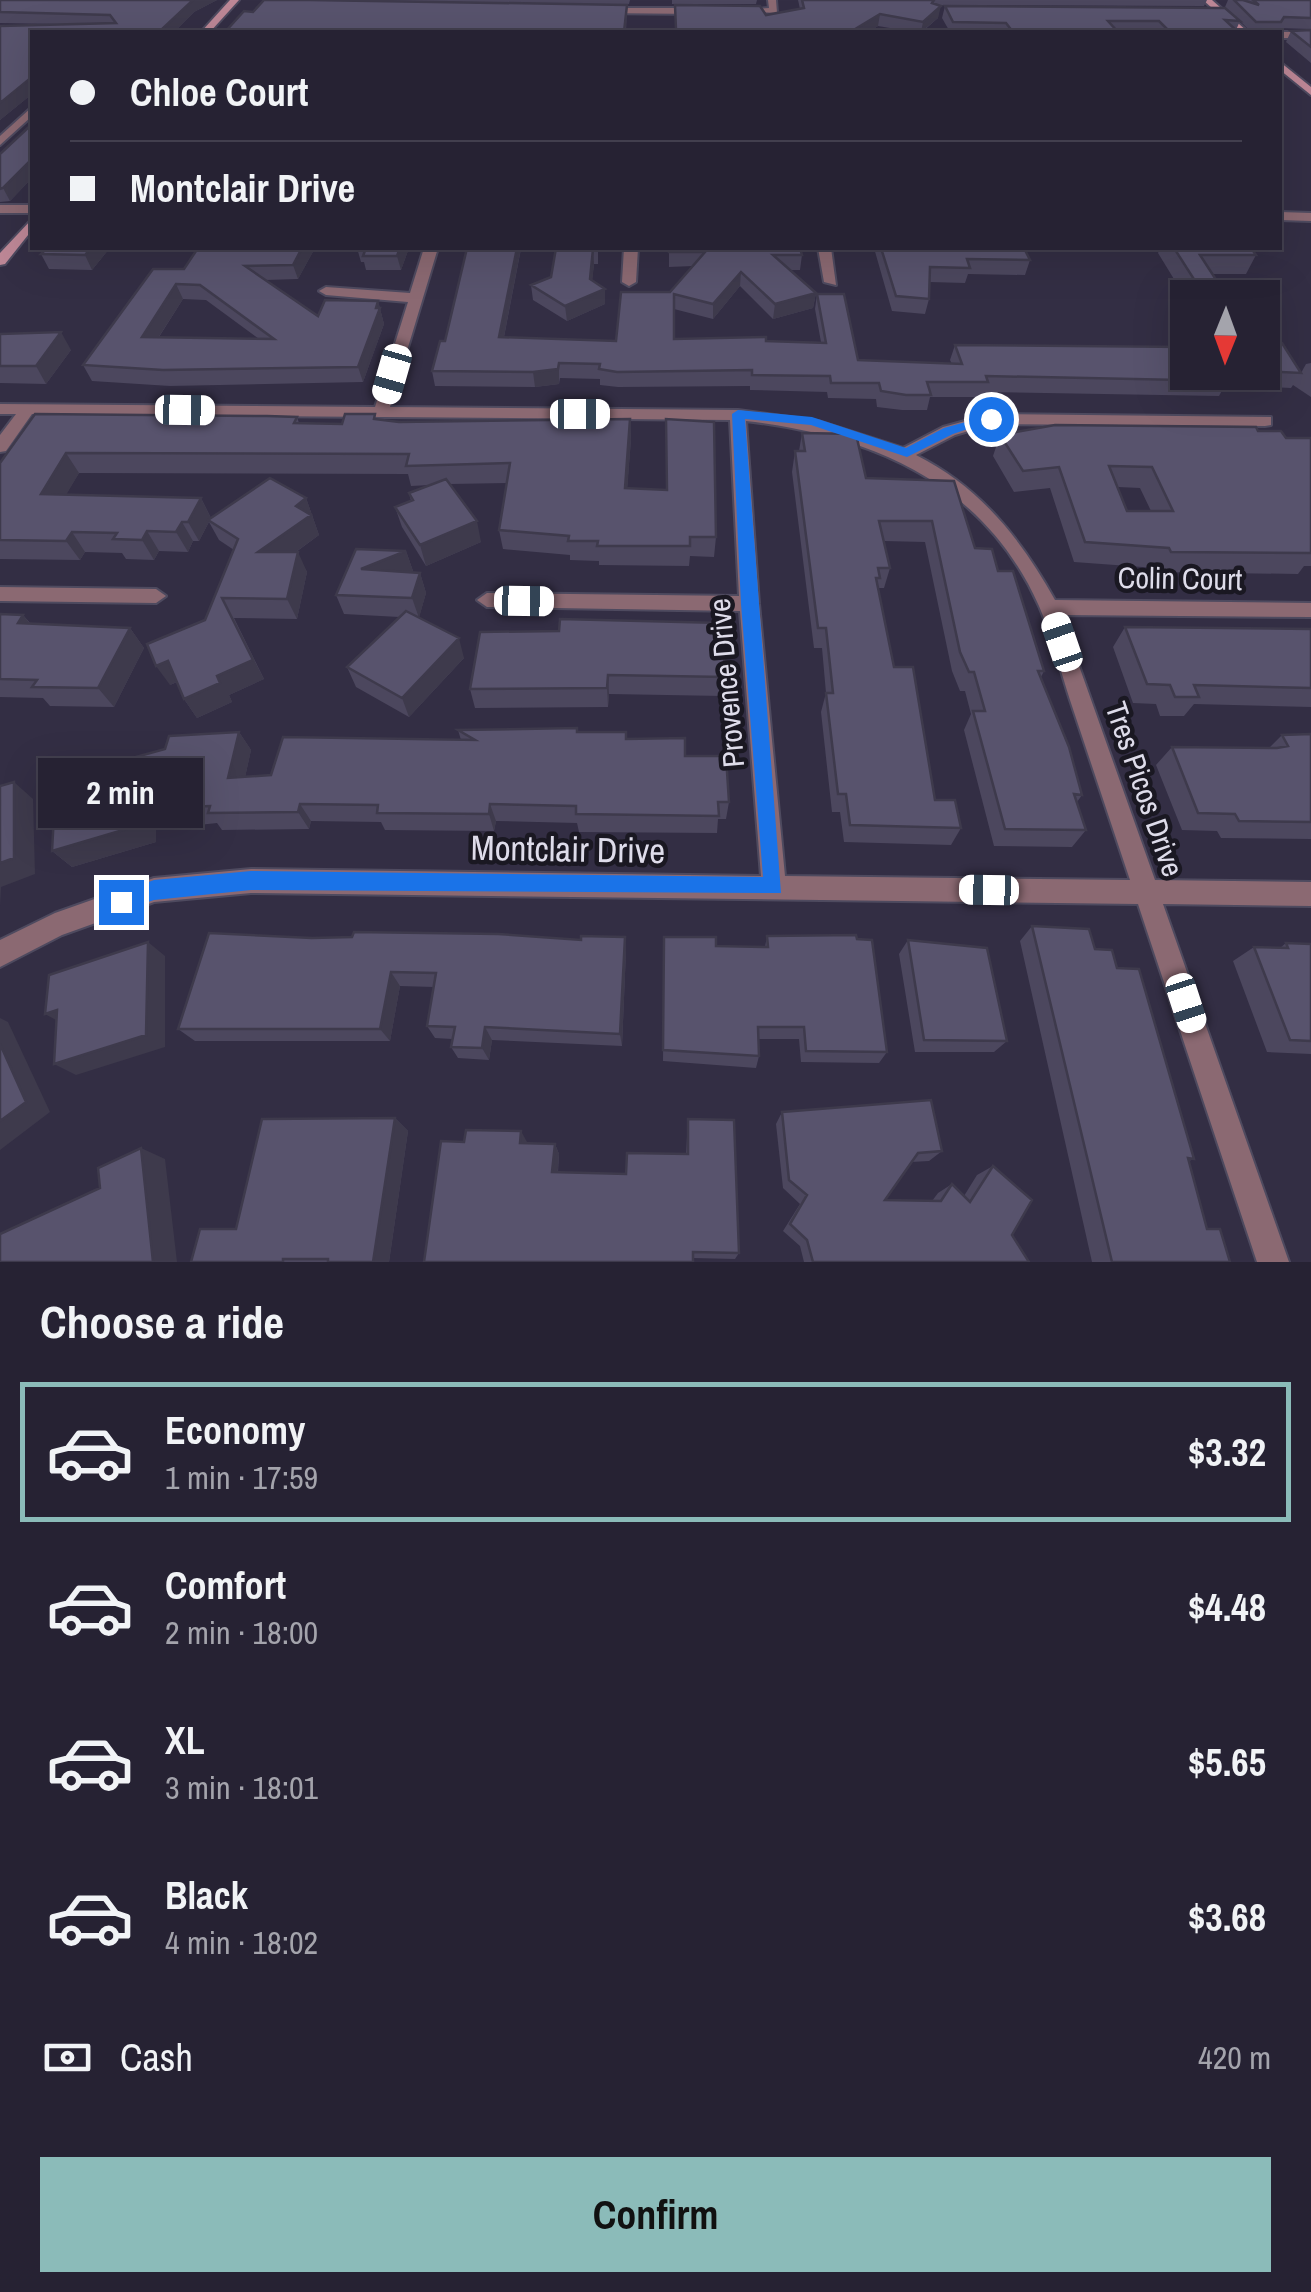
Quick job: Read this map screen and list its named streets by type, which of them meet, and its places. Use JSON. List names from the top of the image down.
{
  "streets": {
    "street": [
      "Colin Court",
      "Provence Drive",
      "Tres Picos Drive",
      "Montclair Drive"
    ]
  },
  "crossings": [
    ["Colin Court", "Tres Picos Drive"],
    ["Provence Drive", "Tres Picos Drive"],
    ["Provence Drive", "Montclair Drive"],
    ["Tres Picos Drive", "Montclair Drive"]
  ],
  "north": "bottom",
  "page": {
    "banner": ["Chloe Court", "Montclair Drive"],
    "bubble": "2 min",
    "heading": "Choose a ride",
    "list": [
      {
        "name": "Economy",
        "note": "1 min · 17:59",
        "value": "$3.32"
      },
      {
        "name": "Comfort",
        "note": "2 min · 18:00",
        "value": "$4.48"
      },
      {
        "name": "XL",
        "note": "3 min · 18:01",
        "value": "$5.65"
      },
      {
        "name": "Black",
        "note": "4 min · 18:02",
        "value": "$3.68"
      }
    ],
    "pay": ["Cash", "420 m"],
    "buttons": "Confirm"
  }
}
